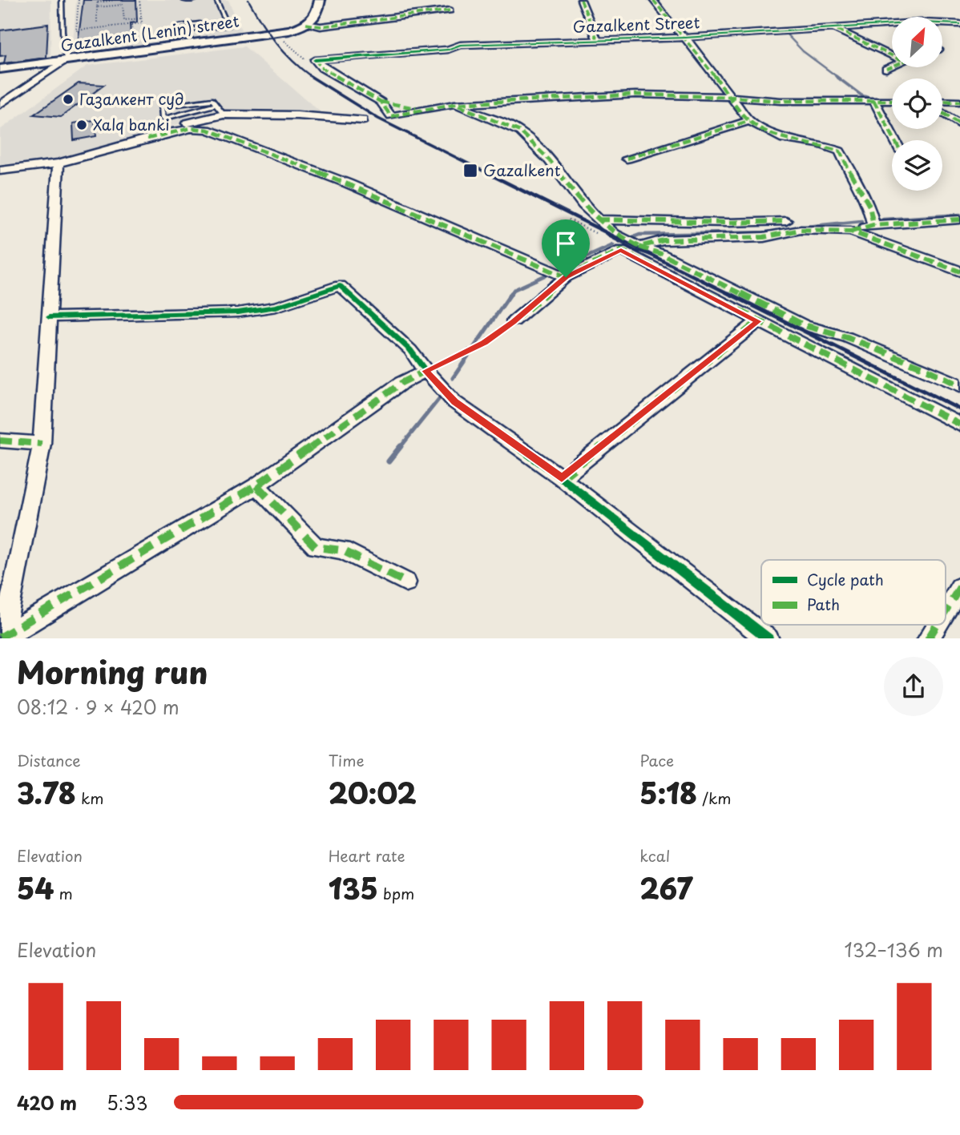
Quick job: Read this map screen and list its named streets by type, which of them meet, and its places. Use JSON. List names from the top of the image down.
{
  "streets": {
    "main road": ["Gazalkent (Lenin) street"],
    "street": ["Gazalkent Street"]
  },
  "places": {
    "other": ["Газалкент суд", "Xalq banki"],
    "transit": ["Gazalkent"]
  },
  "legend": ["Cycle path", "Path"],
  "north": "top right",
  "page": {
    "heading": ["Morning run", "08:12 · 9 × 420 m"],
    "stats": [
      ["Distance", "3.78 km"],
      ["Time", "20:02"],
      ["Pace", "5:18 /km"],
      ["Elevation", "54 m"],
      ["Heart rate", "135 bpm"],
      ["kcal", "267"]
    ],
    "chart": ["Elevation", "132–136 m"],
    "list": [
      {
        "name": "420 m",
        "note": "5:33"
      }
    ]
  }
}
